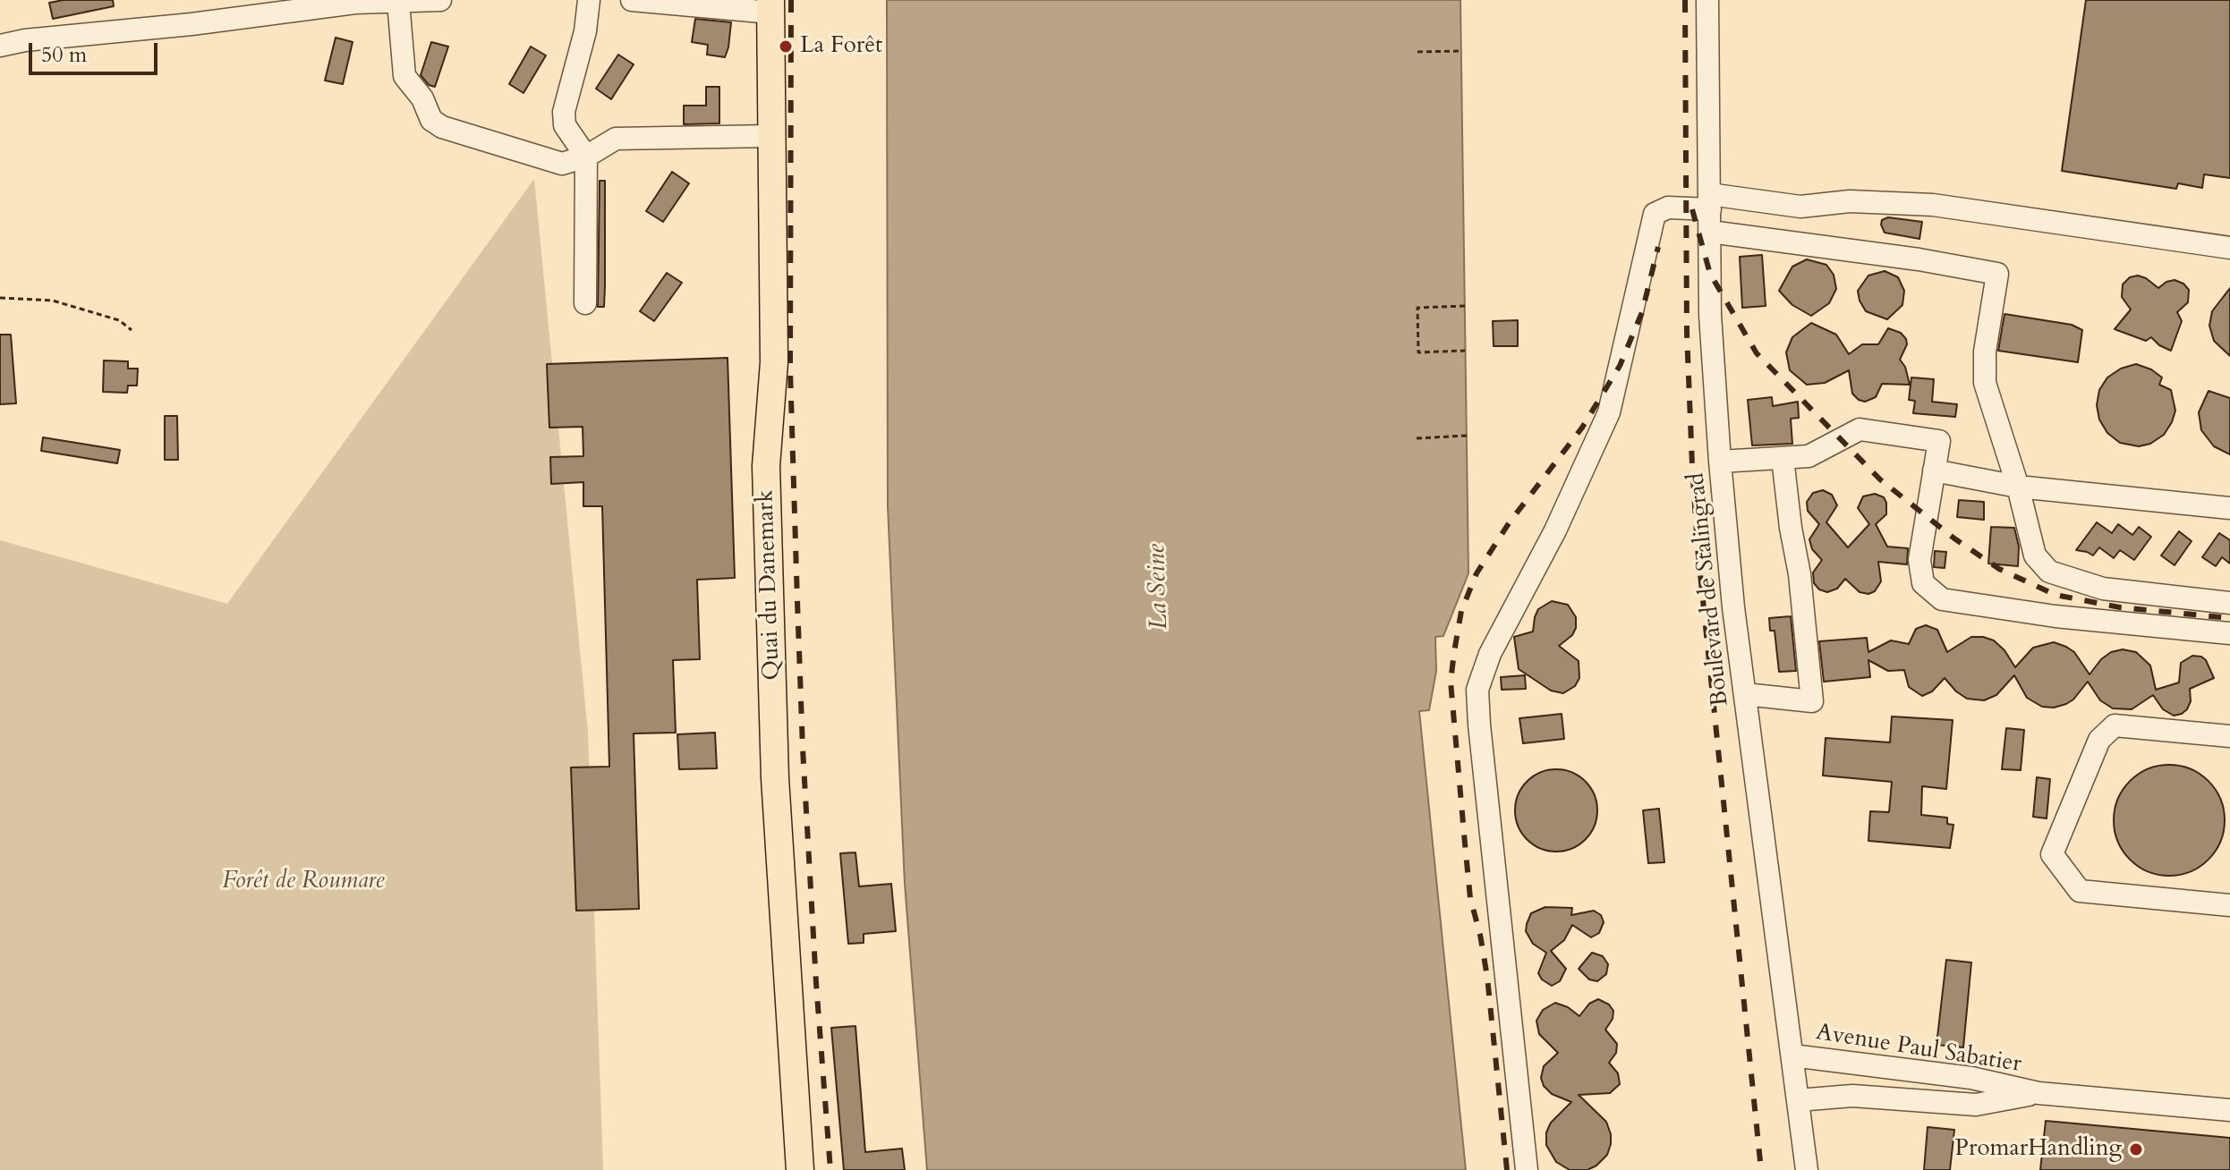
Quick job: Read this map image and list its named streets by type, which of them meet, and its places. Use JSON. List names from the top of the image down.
{
  "streets": {
    "main road": ["Quai du Danemark"],
    "street": ["Boulevard de Stalingrad", "Avenue Paul Sabatier"]
  },
  "crossings": [
    ["Boulevard de Stalingrad", "Avenue Paul Sabatier"]
  ],
  "water": ["La Seine"],
  "parks": ["Forêt de Roumare"],
  "places": ["La Forêt", "PromarHandling"],
  "scale_bar": "50 m"
}
